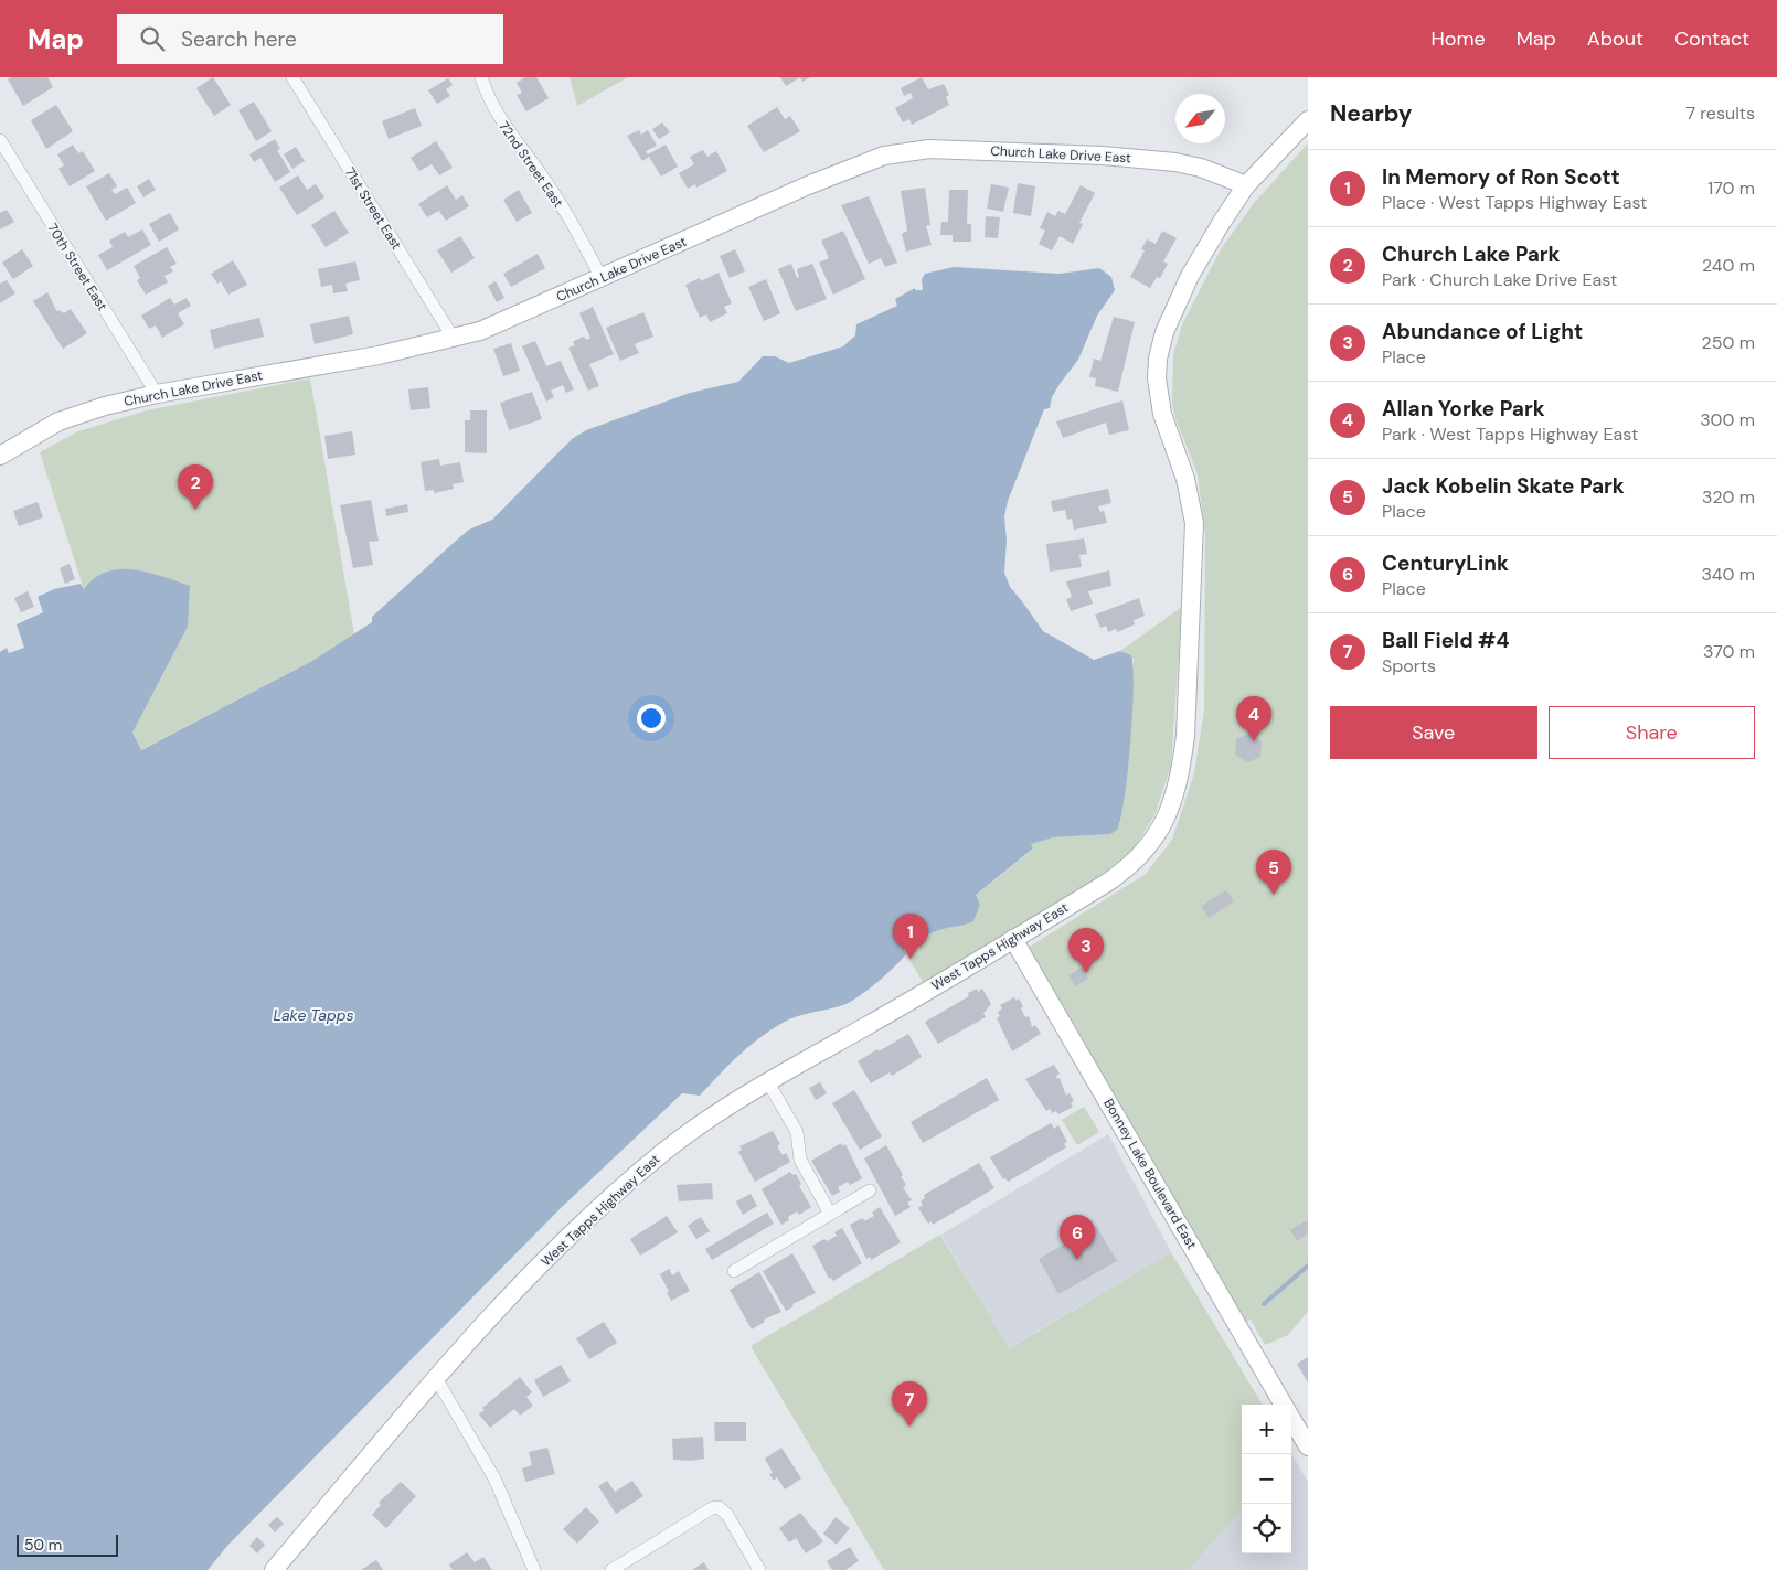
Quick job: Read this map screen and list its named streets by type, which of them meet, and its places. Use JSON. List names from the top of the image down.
{
  "streets": {
    "street": [
      "Church Lake Drive East",
      "72nd Street East",
      "71st Street East",
      "70th Street East",
      "West Tapps Highway East",
      "Bonney Lake Boulevard East"
    ]
  },
  "crossings": [
    ["Church Lake Drive East", "72nd Street East"],
    ["Church Lake Drive East", "71st Street East"],
    ["Church Lake Drive East", "70th Street East"],
    ["Church Lake Drive East", "West Tapps Highway East"],
    ["West Tapps Highway East", "Bonney Lake Boulevard East"]
  ],
  "water": ["Lake Tapps"],
  "scale_bar": "50 m",
  "north": "bottom left",
  "page": {
    "header": "Map",
    "search": "Search here",
    "nav": [
      "Home",
      "Map",
      "About",
      "Contact"
    ],
    "heading": ["Nearby", "7 results"],
    "list": [
      {
        "mark": "1",
        "name": "In Memory of Ron Scott",
        "note": "Place · West Tapps Highway East",
        "value": "170 m"
      },
      {
        "mark": "2",
        "name": "Church Lake Park",
        "note": "Park · Church Lake Drive East",
        "value": "240 m"
      },
      {
        "mark": "3",
        "name": "Abundance of Light",
        "note": "Place",
        "value": "250 m"
      },
      {
        "mark": "4",
        "name": "Allan Yorke Park",
        "note": "Park · West Tapps Highway East",
        "value": "300 m"
      },
      {
        "mark": "5",
        "name": "Jack Kobelin Skate Park",
        "note": "Place",
        "value": "320 m"
      },
      {
        "mark": "6",
        "name": "CenturyLink",
        "note": "Place",
        "value": "340 m"
      },
      {
        "mark": "7",
        "name": "Ball Field #4",
        "note": "Sports",
        "value": "370 m"
      }
    ],
    "pins": [
      "2",
      "4",
      "5",
      "1",
      "3",
      "6",
      "7"
    ],
    "buttons": ["Save", "Share"],
    "map_buttons": ["+", "−"],
    "scale": "50 m"
  }
}
